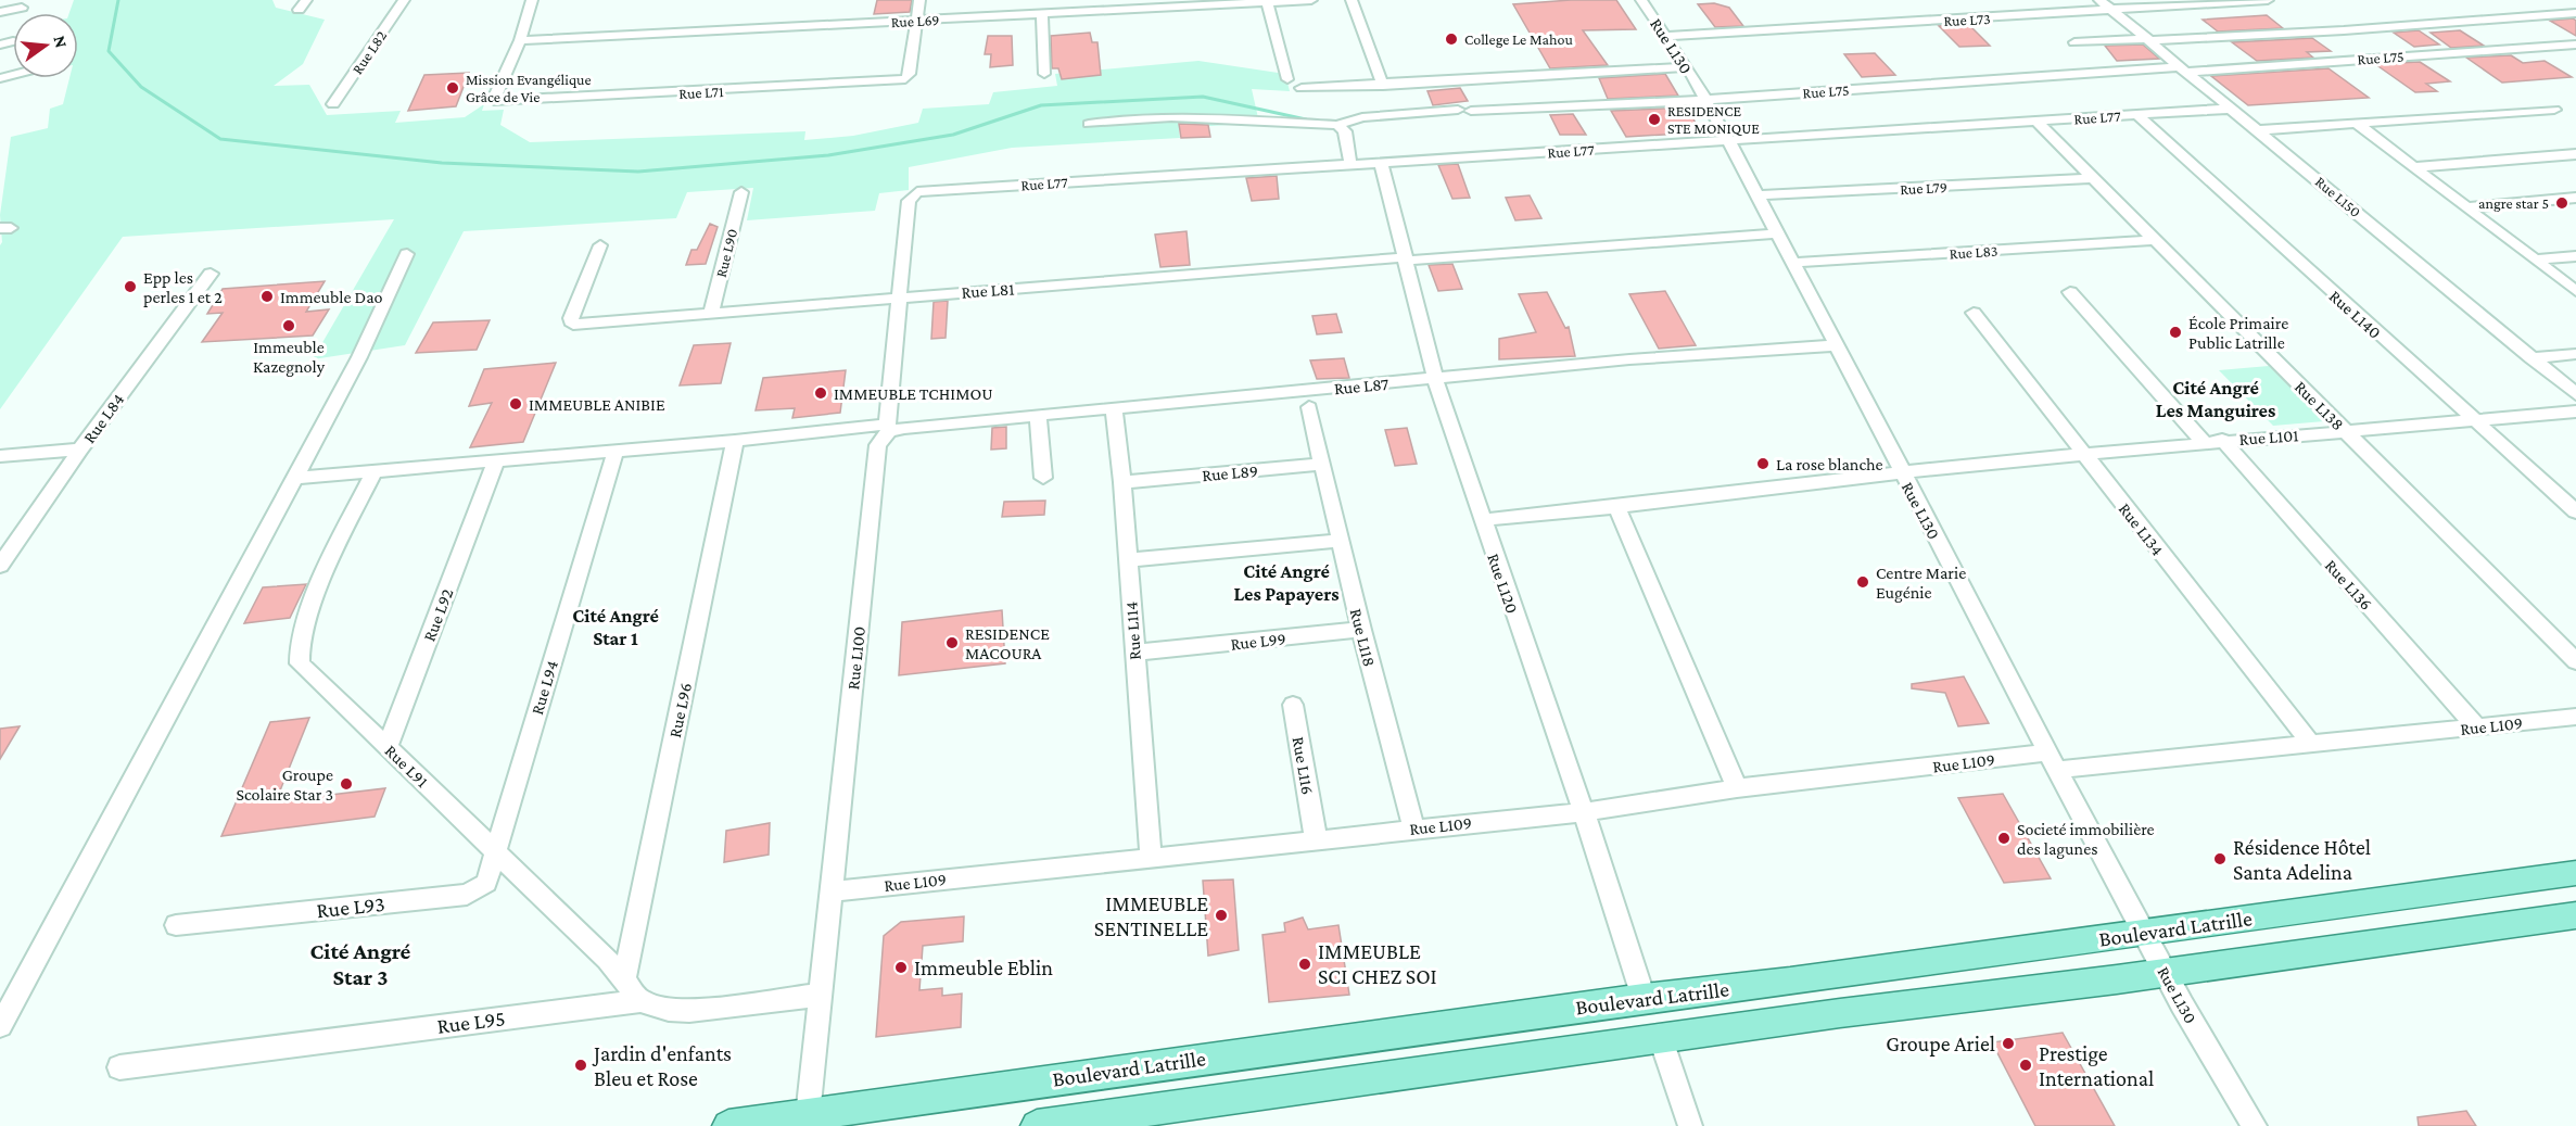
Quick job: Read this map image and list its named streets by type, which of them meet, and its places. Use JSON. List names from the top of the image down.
{
  "streets": {
    "main road": ["Boulevard Latrille"],
    "street": [
      "Rue L73",
      "Rue L69",
      "Rue L130",
      "Rue L82",
      "Rue L75",
      "Rue L71",
      "Rue L77",
      "Rue L79",
      "Rue L150",
      "Rue L83",
      "Rue L90",
      "Rue L81",
      "Rue L140",
      "Rue L87",
      "Rue L138",
      "Rue L84",
      "Rue L101",
      "Rue L89",
      "Rue L134",
      "Rue L120",
      "Rue L136",
      "Rue L92",
      "Rue L114",
      "Rue L118",
      "Rue L99",
      "Rue L100",
      "Rue L94",
      "Rue L96",
      "Rue L109",
      "Rue L91",
      "Rue L116",
      "Rue L93",
      "Rue L95"
    ]
  },
  "crossings": [
    ["Rue L73", "Rue L130"],
    ["Rue L73", "Rue L150"],
    ["Rue L69", "Rue L71"],
    ["Rue L130", "Rue L75"],
    ["Rue L130", "Rue L77"],
    ["Rue L130", "Rue L79"],
    ["Rue L130", "Rue L83"],
    ["Rue L130", "Rue L81"],
    ["Rue L130", "Rue L87"],
    ["Rue L130", "Rue L101"],
    ["Rue L130", "Rue L109"],
    ["Rue L130", "Boulevard Latrille"],
    ["Rue L75", "Rue L150"],
    ["Rue L77", "Rue L150"],
    ["Rue L77", "Rue L140"],
    ["Rue L77", "Rue L138"],
    ["Rue L77", "Rue L120"],
    ["Rue L77", "Rue L100"],
    ["Rue L79", "Rue L138"],
    ["Rue L83", "Rue L138"],
    ["Rue L90", "Rue L81"],
    ["Rue L81", "Rue L120"],
    ["Rue L81", "Rue L100"],
    ["Rue L140", "Rue L101"],
    ["Rue L87", "Rue L120"],
    ["Rue L87", "Rue L92"],
    ["Rue L87", "Rue L114"],
    ["Rue L87", "Rue L100"],
    ["Rue L87", "Rue L94"],
    ["Rue L87", "Rue L96"],
    ["Rue L87", "Rue L91"],
    ["Rue L138", "Rue L101"],
    ["Rue L101", "Rue L134"],
    ["Rue L101", "Rue L120"],
    ["Rue L101", "Rue L136"],
    ["Rue L89", "Rue L114"],
    ["Rue L89", "Rue L118"],
    ["Rue L134", "Rue L109"],
    ["Rue L120", "Rue L109"],
    ["Rue L120", "Boulevard Latrille"],
    ["Rue L136", "Rue L109"],
    ["Rue L92", "Rue L91"],
    ["Rue L114", "Rue L99"],
    ["Rue L114", "Rue L109"],
    ["Rue L118", "Rue L99"],
    ["Rue L118", "Rue L109"],
    ["Rue L100", "Rue L109"],
    ["Rue L100", "Boulevard Latrille"],
    ["Rue L100", "Rue L95"],
    ["Rue L94", "Rue L91"],
    ["Rue L94", "Rue L93"],
    ["Rue L96", "Rue L91"],
    ["Rue L109", "Rue L116"],
    ["Rue L91", "Rue L93"],
    ["Rue L91", "Rue L95"]
  ],
  "districts": [
    "Cité Angré Les Manguires",
    "Cité Angré Les Papayers",
    "Cité Angré Star 1",
    "Cité Angré Star 3"
  ],
  "places": [
    "College Le Mahou",
    "Mission Evangélique Grâce de Vie",
    "RESIDENCE STE MONIQUE",
    "angre star 5",
    "Epp les perles 1 et 2",
    "Immeuble Dao",
    "Immeuble Kazegnoly",
    "École Primaire Public Latrille",
    "IMMEUBLE TCHIMOU",
    "IMMEUBLE ANIBIE",
    "La rose blanche",
    "Centre Marie Eugénie",
    "RESIDENCE MACOURA",
    "Groupe Scolaire Star 3",
    "Societé immobilière des lagunes",
    "Résidence Hôtel Santa Adelina",
    "IMMEUBLE SENTINELLE",
    "IMMEUBLE SCI CHEZ SOI",
    "Immeuble Eblin",
    "Groupe Ariel",
    "Jardin d'enfants Bleu et Rose",
    "Prestige International"
  ],
  "north": "right"
}
